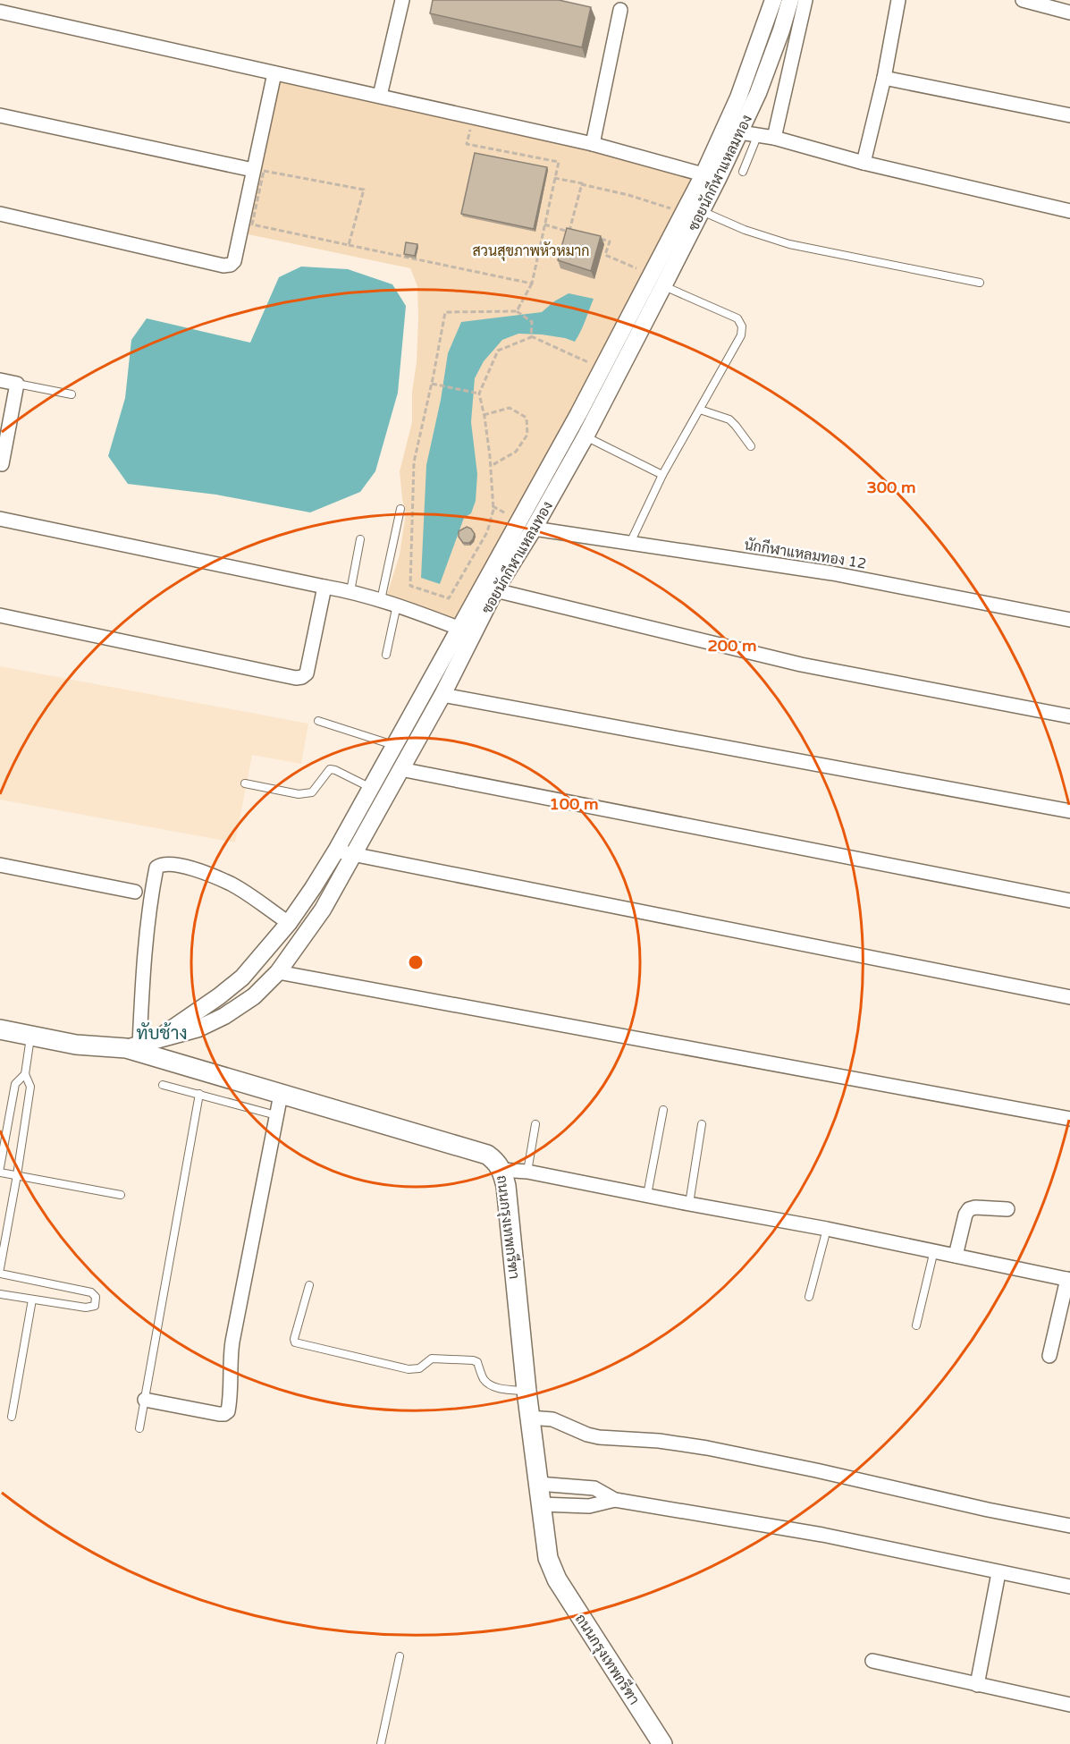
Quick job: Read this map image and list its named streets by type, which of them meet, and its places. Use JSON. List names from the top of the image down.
{
  "streets": {
    "main road": ["ถนนกรุงเทพกรีฑา"],
    "street": ["ซอยนักกีฬาแหลมทอง", "นักกีฬาแหลมทอง 12"]
  },
  "crossings": [
    ["ซอยนักกีฬาแหลมทอง", "นักกีฬาแหลมทอง 12"],
    ["ซอยนักกีฬาแหลมทอง", "ถนนกรุงเทพกรีฑา"]
  ],
  "districts": ["ทับช้าง"],
  "parks": ["สวนสุขภาพหัวหมาก"],
  "rings": ["300 m", "200 m", "100 m"]
}
